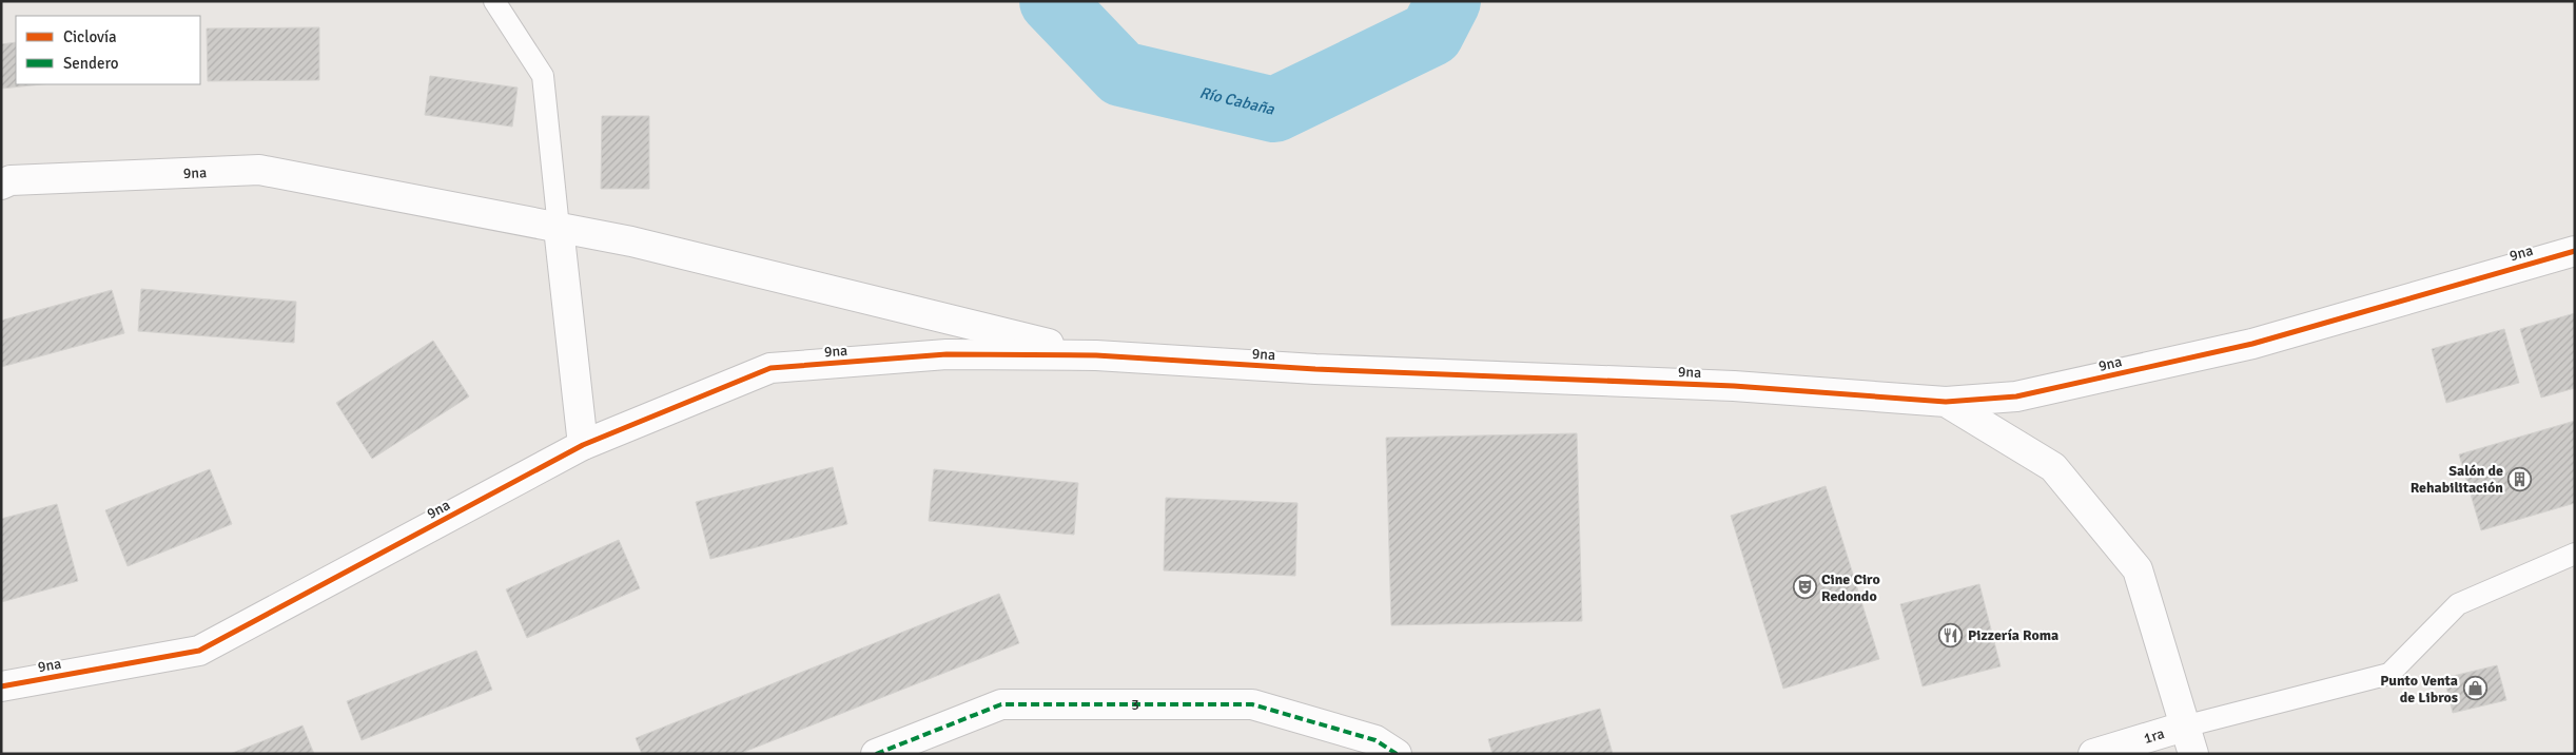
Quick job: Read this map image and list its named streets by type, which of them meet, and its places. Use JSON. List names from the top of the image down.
{
  "streets": {
    "street": ["9na", "3", "1ra"]
  },
  "water": ["Río Cabaña"],
  "places": {
    "building": ["Salón de Rehabilitación"],
    "theatre": ["Cine Ciro Redondo"],
    "restaurant": ["Pizzería Roma"],
    "shop": ["Punto Venta de Libros"]
  },
  "legend": ["Ciclovía", "Sendero"]
}
